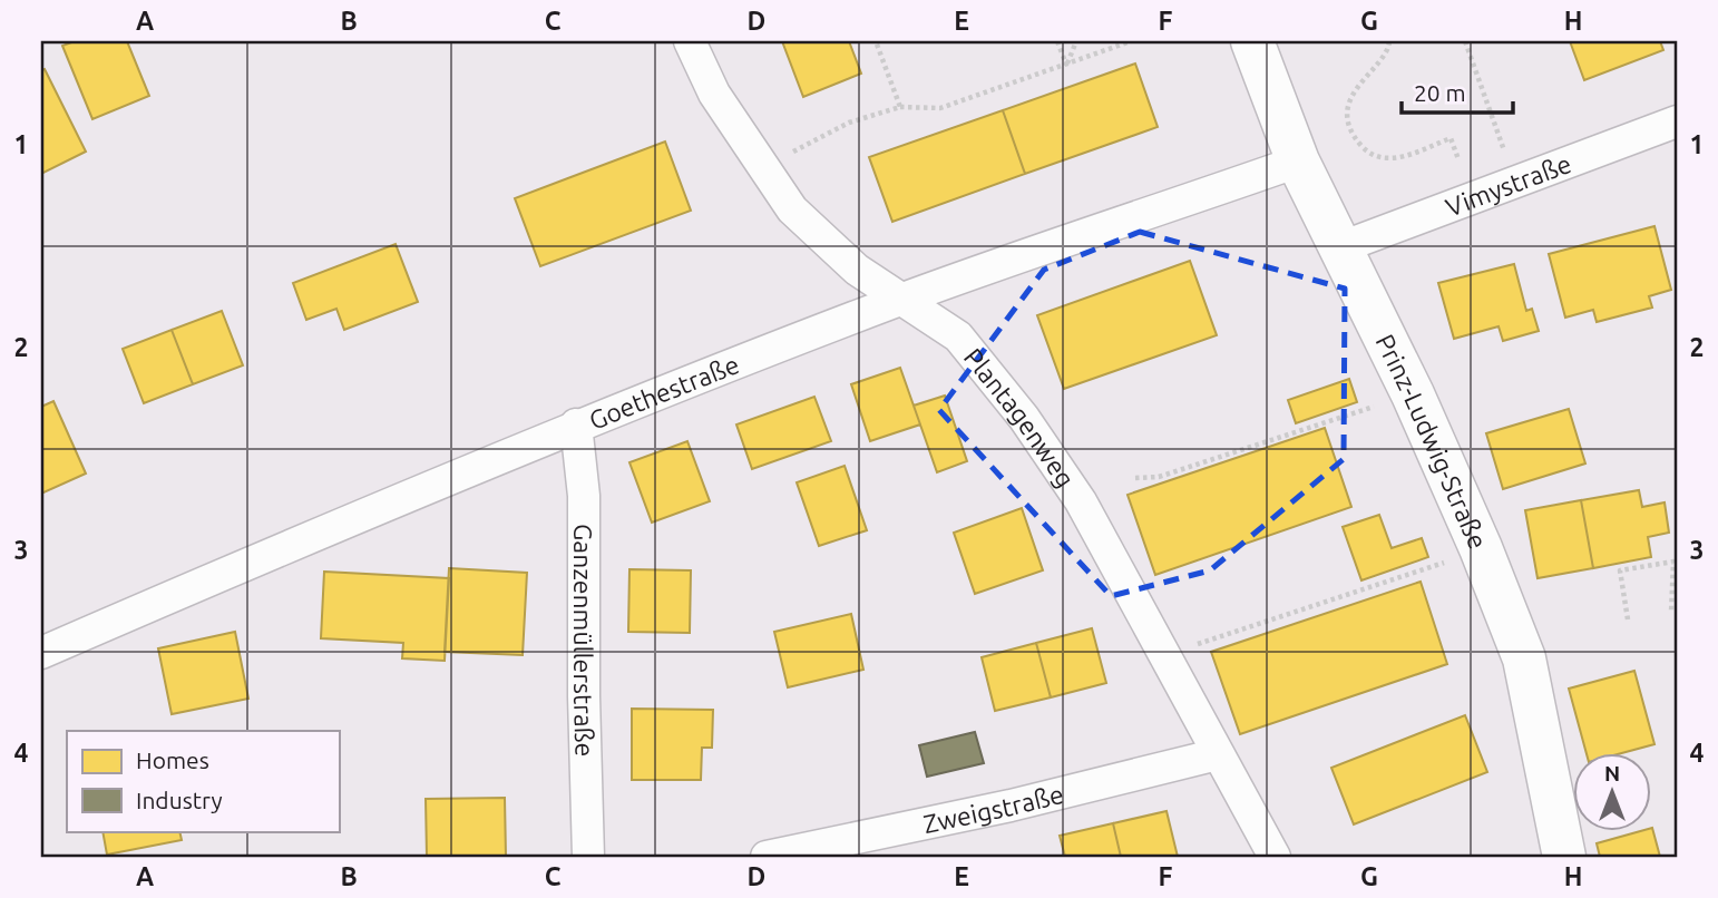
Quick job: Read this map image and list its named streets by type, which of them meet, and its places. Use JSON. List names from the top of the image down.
{
  "streets": {
    "street": [
      "Vimystraße",
      "Goethestraße",
      "Plantagenweg",
      "Prinz-Ludwig-Straße",
      "Ganzenmüllerstraße",
      "Zweigstraße"
    ]
  },
  "crossings": [
    ["Vimystraße", "Prinz-Ludwig-Straße"],
    ["Goethestraße", "Plantagenweg"],
    ["Goethestraße", "Prinz-Ludwig-Straße"],
    ["Goethestraße", "Ganzenmüllerstraße"],
    ["Plantagenweg", "Zweigstraße"]
  ],
  "legend": ["Homes", "Industry"],
  "scale_bar": "20 m",
  "north": "top",
  "grid": {
    "columns": [
      "A",
      "B",
      "C",
      "D",
      "E",
      "F",
      "G",
      "H"
    ],
    "rows": [
      "1",
      "2",
      "3",
      "4"
    ]
  }
}
